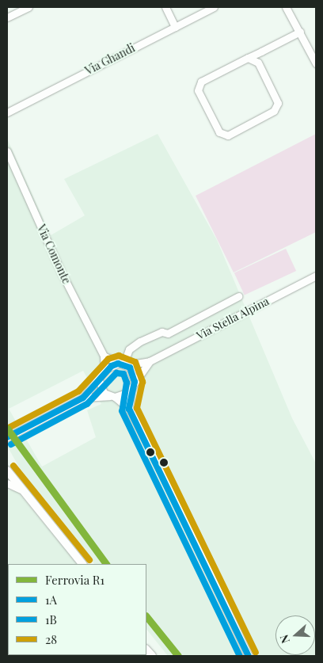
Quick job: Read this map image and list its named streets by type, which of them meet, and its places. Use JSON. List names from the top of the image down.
{
  "streets": {
    "street": ["Via Ghandi", "Via Comonte", "Via Stella Alpina"]
  },
  "lines": [
    "transit line 28",
    "transit line 1A",
    "transit line 1B",
    "rail line R1"
  ],
  "legend": [
    "Ferrovia R1",
    "1A",
    "1B",
    "28"
  ],
  "north": "left"
}
